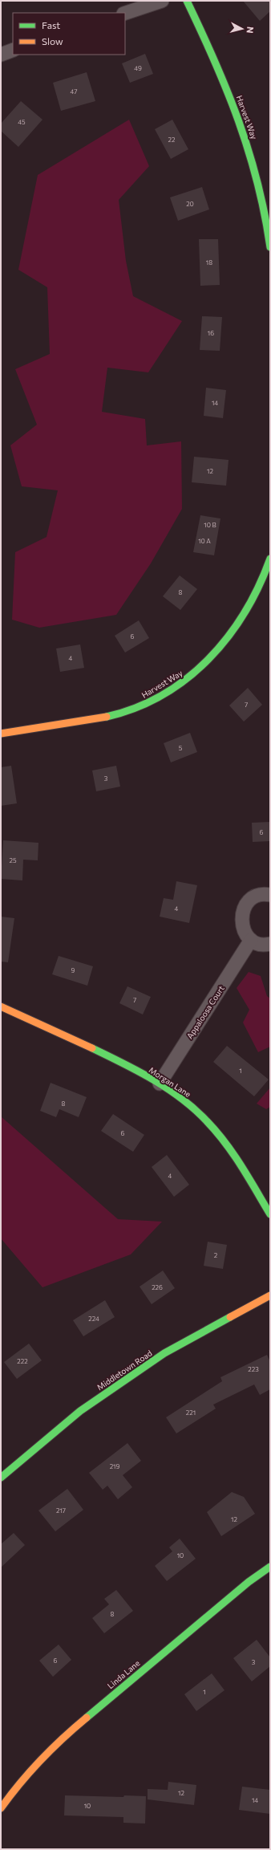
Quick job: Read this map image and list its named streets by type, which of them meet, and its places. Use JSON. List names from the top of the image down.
{
  "streets": {
    "street": [
      "Harvest Way",
      "Appaloosa Court",
      "Morgan Lane",
      "Middletown Road",
      "Linda Lane"
    ]
  },
  "crossings": [
    ["Appaloosa Court", "Morgan Lane"]
  ],
  "house_numbers": [
    "49",
    "47",
    "45",
    "22",
    "20",
    "18",
    "16",
    "14",
    "12",
    "10 B",
    "10 A",
    "8",
    "6",
    "4",
    "7",
    "5",
    "3",
    "6",
    "25",
    "4",
    "9",
    "7",
    "1",
    "8",
    "6",
    "4",
    "2",
    "226",
    "224",
    "222",
    "223",
    "221",
    "219",
    "217",
    "12",
    "10",
    "8",
    "6",
    "3",
    "1",
    "12",
    "14",
    "10"
  ],
  "legend": ["Fast", "Slow"],
  "north": "right"
}
